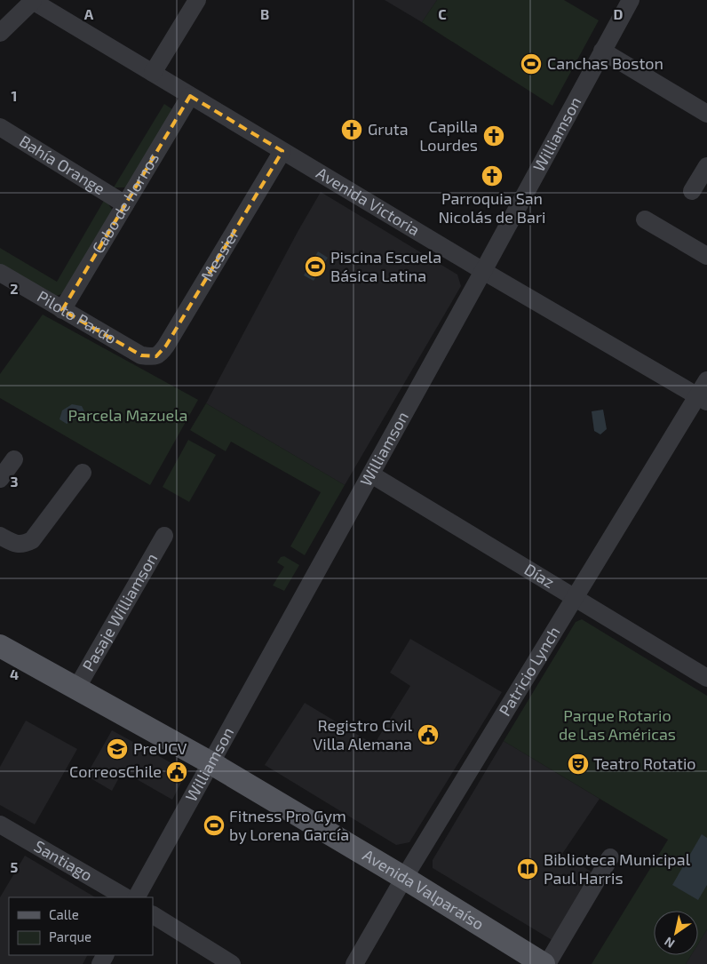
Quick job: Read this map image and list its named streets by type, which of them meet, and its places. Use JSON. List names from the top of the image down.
{
  "streets": {
    "main road": ["Avenida Valparaíso"],
    "street": [
      "Williamson",
      "Bahía Orange",
      "Cabo de Hornos",
      "Avenida Victoria",
      "Messier",
      "Piloto Pardo",
      "Díaz",
      "Pasaje Williamson",
      "Patricio Lynch",
      "Santiago"
    ]
  },
  "crossings": [
    ["Williamson", "Avenida Victoria"],
    ["Williamson", "Díaz"],
    ["Williamson", "Avenida Valparaíso"],
    ["Bahía Orange", "Cabo de Hornos"],
    ["Cabo de Hornos", "Avenida Victoria"],
    ["Cabo de Hornos", "Piloto Pardo"],
    ["Avenida Victoria", "Messier"],
    ["Avenida Victoria", "Patricio Lynch"],
    ["Messier", "Piloto Pardo"],
    ["Díaz", "Patricio Lynch"],
    ["Pasaje Williamson", "Avenida Valparaíso"],
    ["Patricio Lynch", "Avenida Valparaíso"]
  ],
  "parks": ["Parcela Mazuela", "Parque Rotario de Las Américas"],
  "places": {
    "sports": ["Canchas Boston", "Piscina Escuela Básica Latina", "Fitness Pro Gym by Lorena García"],
    "church": ["Gruta", "Capilla Lourdes", "Parroquia San Nicolás de Bari"],
    "public building": ["Registro Civil Villa Alemana", "CorreosChile"],
    "school or university": ["PreUCV"],
    "theatre": ["Teatro Rotatio"],
    "library": ["Biblioteca Municipal Paul Harris"]
  },
  "legend": ["Calle", "Parque"],
  "north": "bottom left",
  "grid": {
    "columns": [
      "A",
      "B",
      "C",
      "D"
    ],
    "rows": [
      "1",
      "2",
      "3",
      "4",
      "5"
    ]
  }
}
